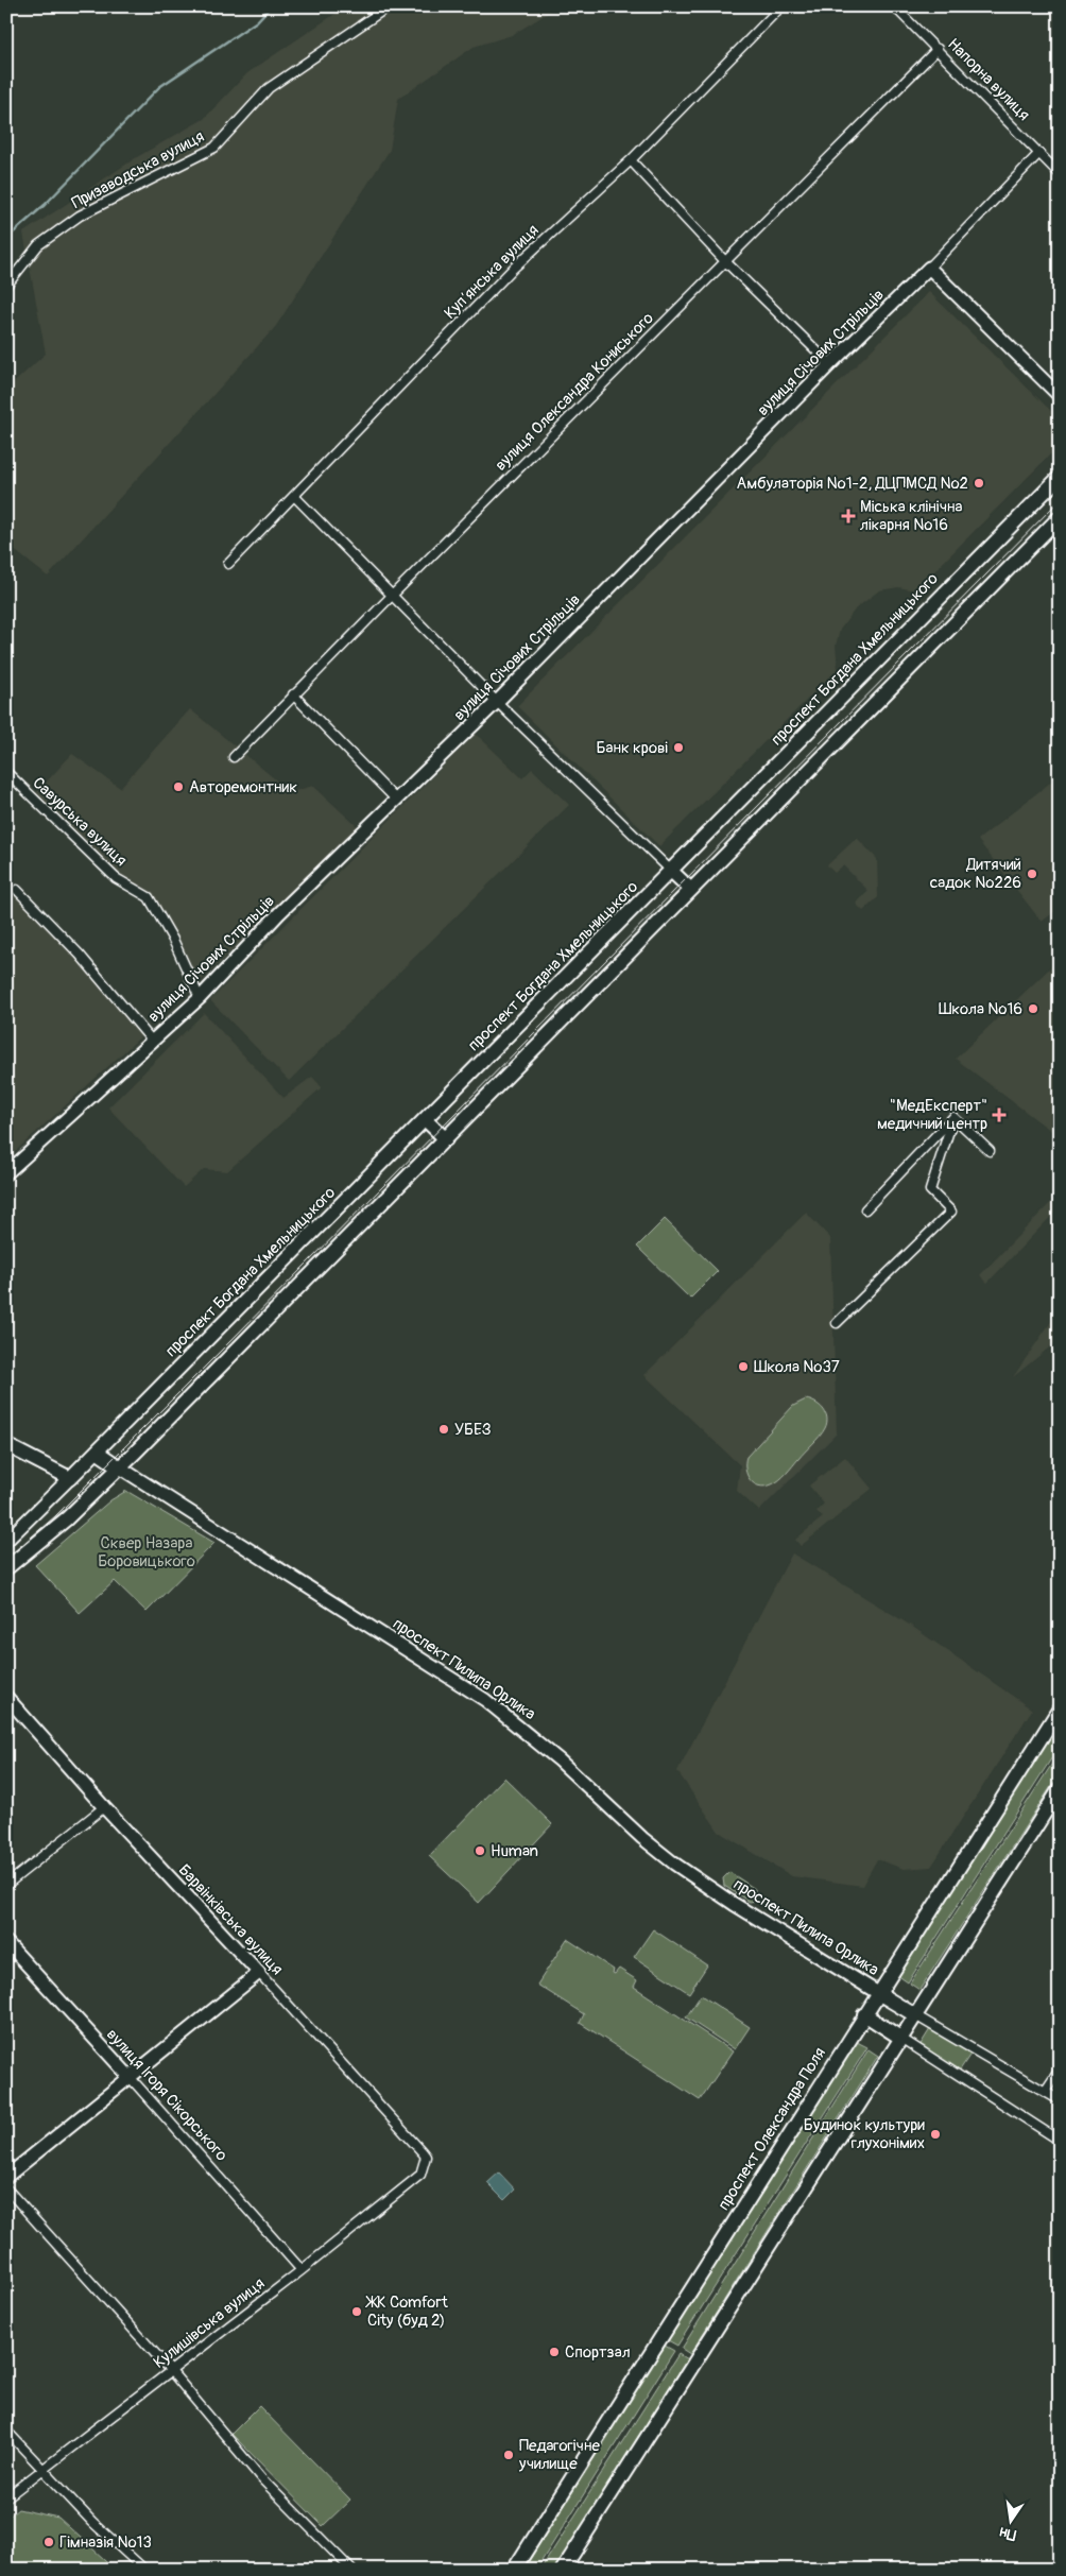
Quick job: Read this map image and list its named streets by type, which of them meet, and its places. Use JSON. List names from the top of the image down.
{
  "streets": {
    "main road": ["проспект Богдана Хмельницького", "проспект Олександра Поля"],
    "street": [
      "Напорна вулиця",
      "Призаводська вулиця",
      "Купʼянська вулиця",
      "вулиця Січових Стрільців",
      "вулиця Олександра Кониського",
      "Савурська вулиця",
      "проспект Пилипа Орлика",
      "Барвінківська вулиця",
      "вулиця Ігоря Сікорського",
      "Кулишівська вулиця"
    ]
  },
  "crossings": [
    ["Напорна вулиця", "вулиця Січових Стрільців"],
    ["Напорна вулиця", "вулиця Олександра Кониського"],
    ["вулиця Січових Стрільців", "Савурська вулиця"],
    ["проспект Пилипа Орлика", "проспект Олександра Поля"],
    ["Барвінківська вулиця", "Кулишівська вулиця"],
    ["вулиця Ігоря Сікорського", "Кулишівська вулиця"]
  ],
  "parks": ["Сквер Назара Боровицького"],
  "places": {
    "other": [
      "Амбулаторія №1-2, ДЦПМСД №2",
      "Банк крові",
      "Авторемонтник",
      "Дитячий садок №226",
      "Школа №16",
      "Школа №37",
      "УБЕЗ",
      "Human",
      "Будинок культури глухонімих",
      "ЖК Comfort City (буд 2)",
      "Спортзал",
      "Педагогічне училище",
      "Гімназія №13"
    ],
    "health": ["Міська клінічна лікарня №16", "\"МедЕксперт\" медичний центр"]
  },
  "north": "bottom"
}
